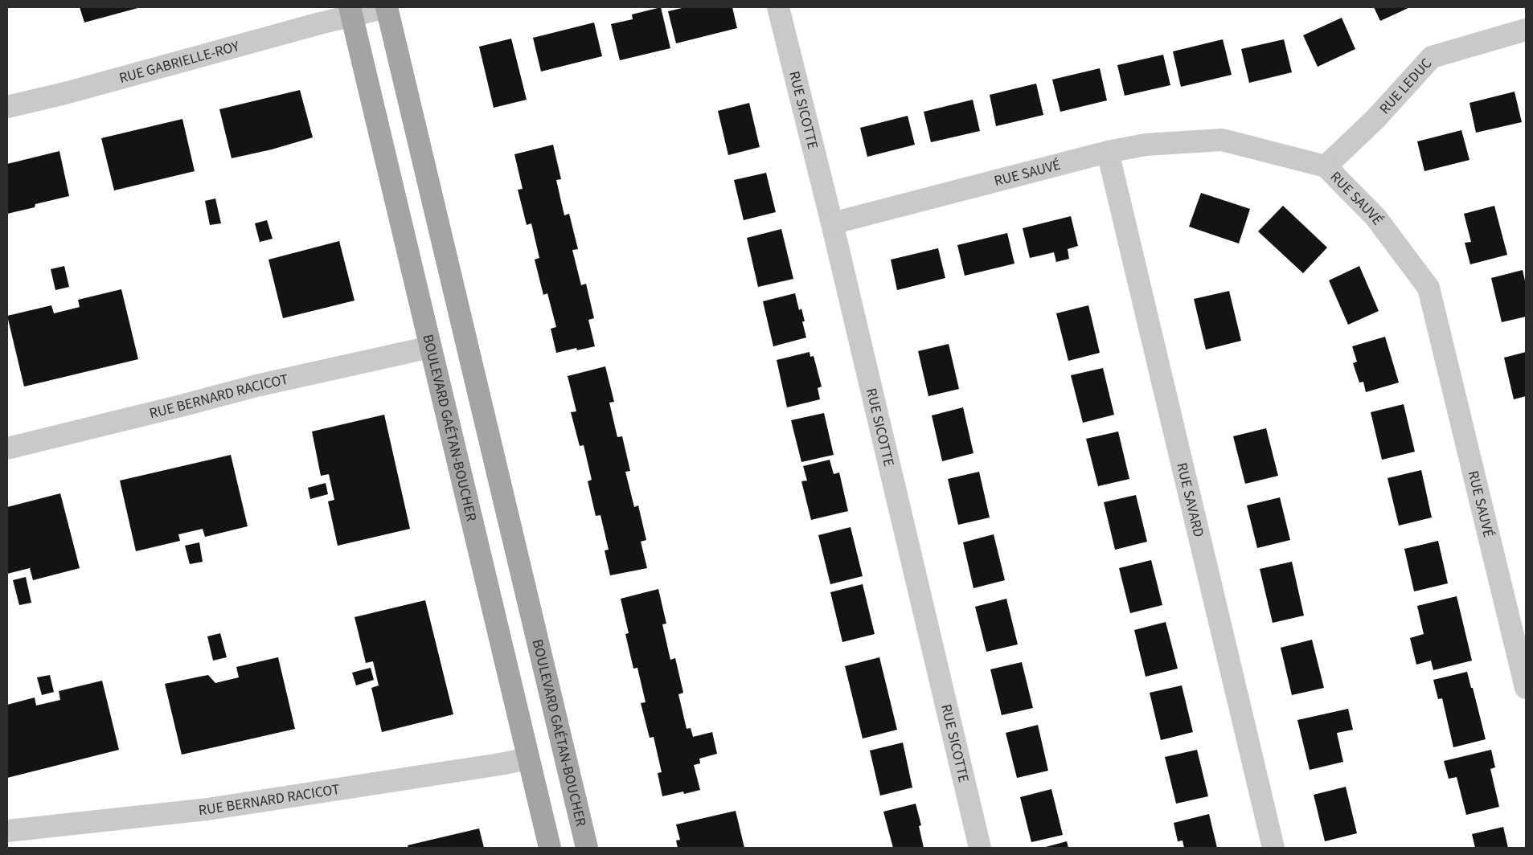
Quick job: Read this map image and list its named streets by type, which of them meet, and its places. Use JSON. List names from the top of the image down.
{
  "streets": {
    "main road": ["BOULEVARD GAÉTAN-BOUCHER"],
    "street": [
      "RUE GABRIELLE-ROY",
      "RUE LEDUC",
      "RUE SICOTTE",
      "RUE SAUVÉ",
      "RUE BERNARD RACICOT",
      "RUE SAVARD"
    ]
  },
  "crossings": [
    ["RUE GABRIELLE-ROY", "BOULEVARD GAÉTAN-BOUCHER"],
    ["RUE LEDUC", "RUE SAUVÉ"],
    ["RUE SICOTTE", "RUE SAUVÉ"],
    ["RUE SAUVÉ", "RUE SAVARD"],
    ["RUE BERNARD RACICOT", "BOULEVARD GAÉTAN-BOUCHER"]
  ]
}
